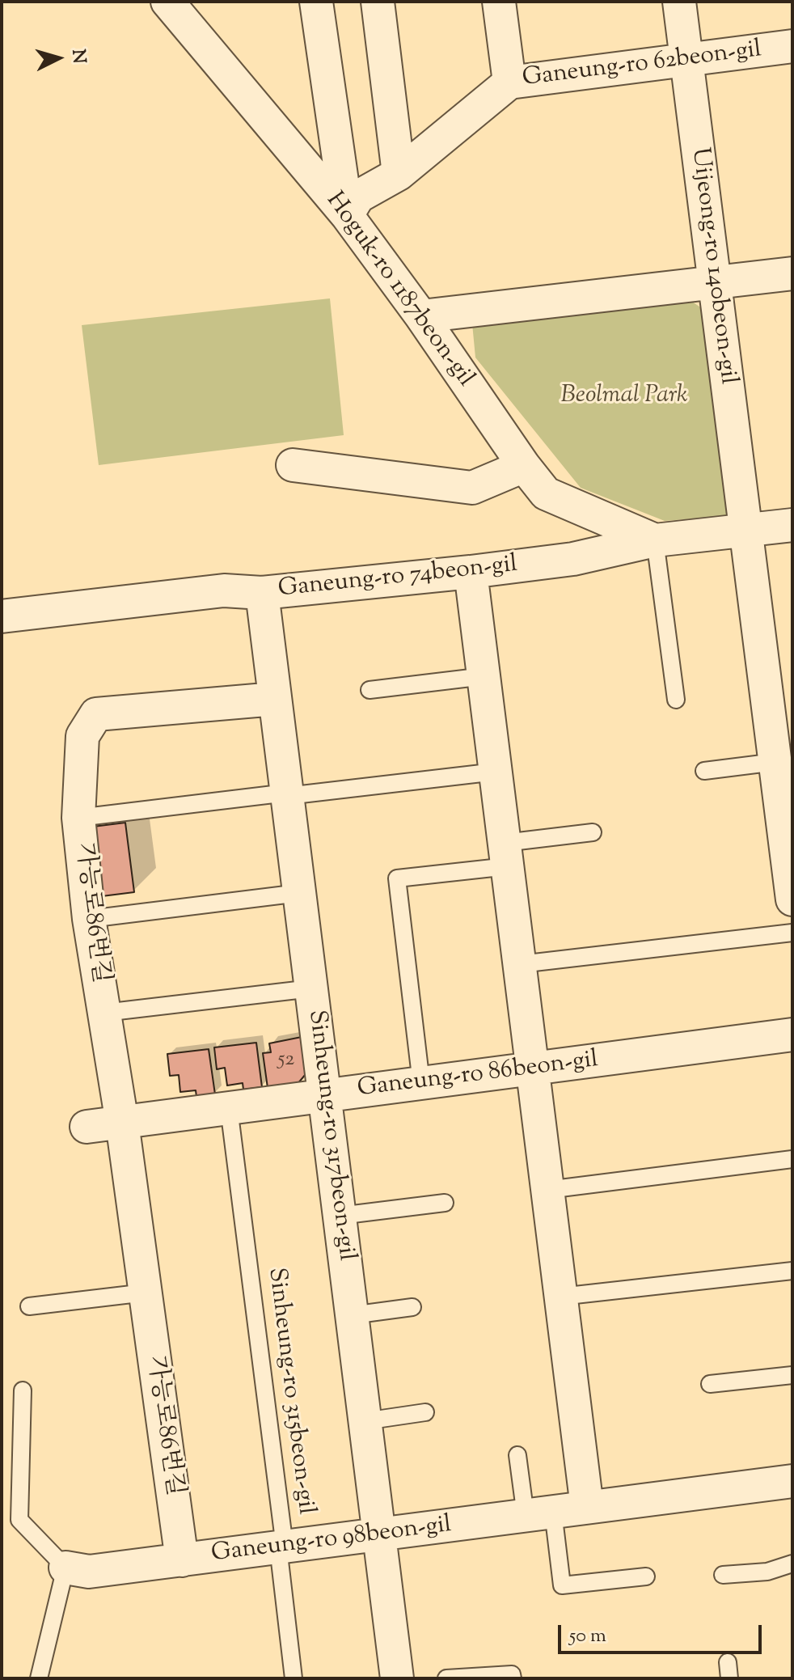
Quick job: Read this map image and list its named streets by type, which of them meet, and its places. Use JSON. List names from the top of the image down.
{
  "streets": {
    "street": [
      "Ganeung-ro 62beon-gil",
      "Uijeong-ro 140beon-gil",
      "Hoguk-ro 1187beon-gil",
      "Ganeung-ro 74beon-gil",
      "가능로86번길",
      "Ganeung-ro 86beon-gil",
      "Sinheung-ro 317beon-gil",
      "Ganeung-ro 98beon-gil"
    ],
    "lane": ["Sinheung-ro 315beon-gil"]
  },
  "crossings": [
    ["Ganeung-ro 62beon-gil", "Uijeong-ro 140beon-gil"],
    ["Ganeung-ro 62beon-gil", "Hoguk-ro 1187beon-gil"],
    ["Uijeong-ro 140beon-gil", "Ganeung-ro 74beon-gil"],
    ["Hoguk-ro 1187beon-gil", "Ganeung-ro 74beon-gil"],
    ["Ganeung-ro 74beon-gil", "Sinheung-ro 317beon-gil"],
    ["가능로86번길", "Ganeung-ro 86beon-gil"],
    ["가능로86번길", "Sinheung-ro 317beon-gil"],
    ["가능로86번길", "Ganeung-ro 98beon-gil"],
    ["Ganeung-ro 86beon-gil", "Sinheung-ro 317beon-gil"],
    ["Ganeung-ro 86beon-gil", "Sinheung-ro 315beon-gil"],
    ["Sinheung-ro 317beon-gil", "Ganeung-ro 98beon-gil"],
    ["Sinheung-ro 315beon-gil", "Ganeung-ro 98beon-gil"]
  ],
  "parks": ["Beolmal Park"],
  "house_numbers": ["52"],
  "scale_bar": "50 m",
  "north": "right"
}
